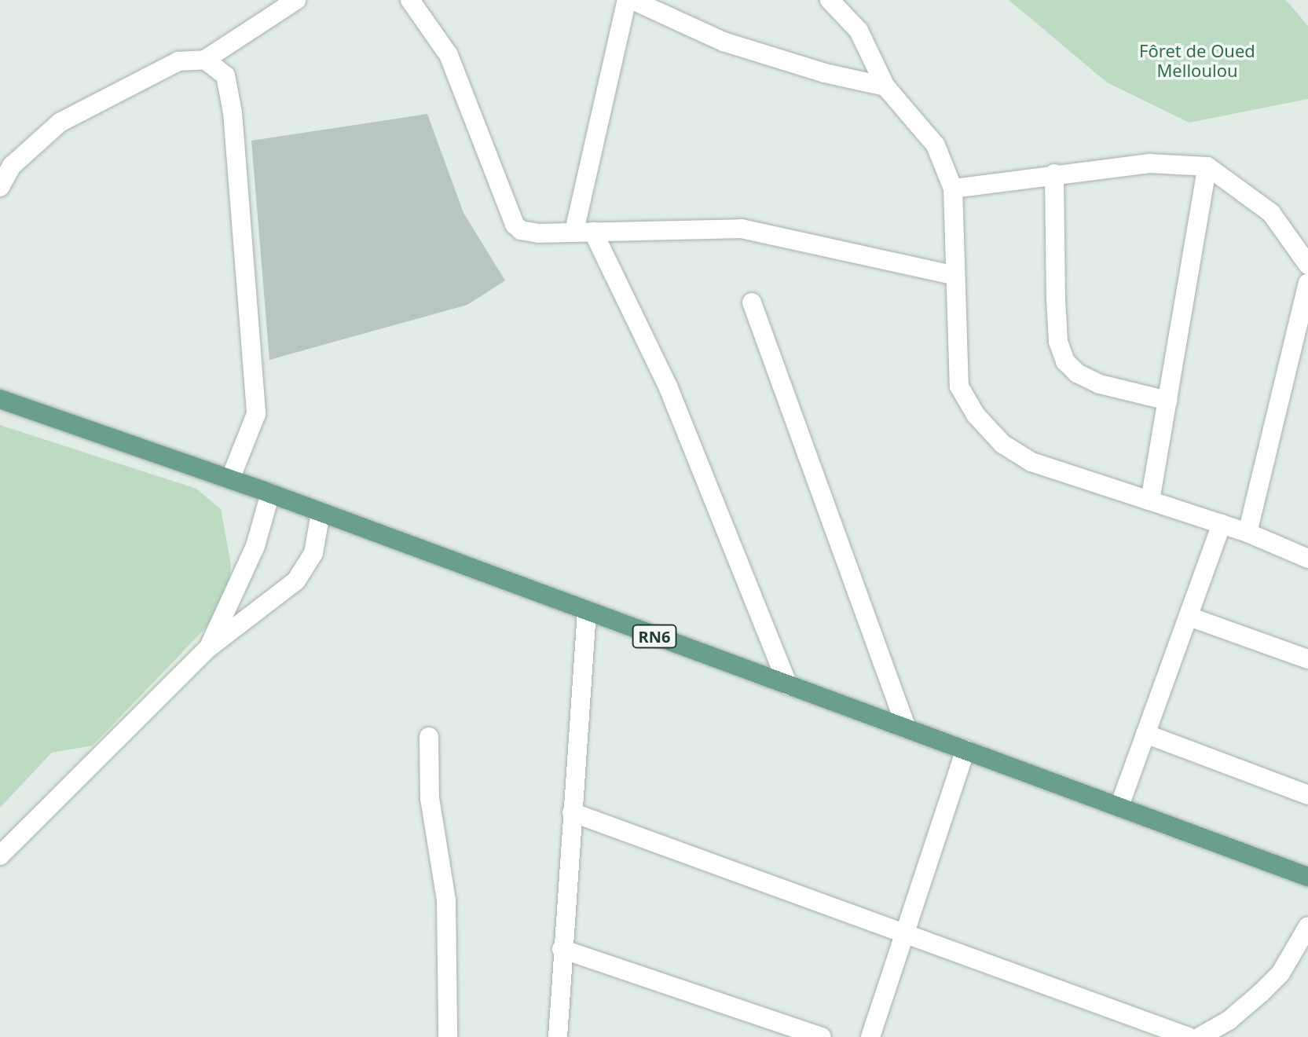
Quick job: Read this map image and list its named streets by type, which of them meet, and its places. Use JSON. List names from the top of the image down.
{
  "streets": {
    "main road": ["RN6"]
  },
  "parks": ["Fôret de Oued Melloulou"]
}
